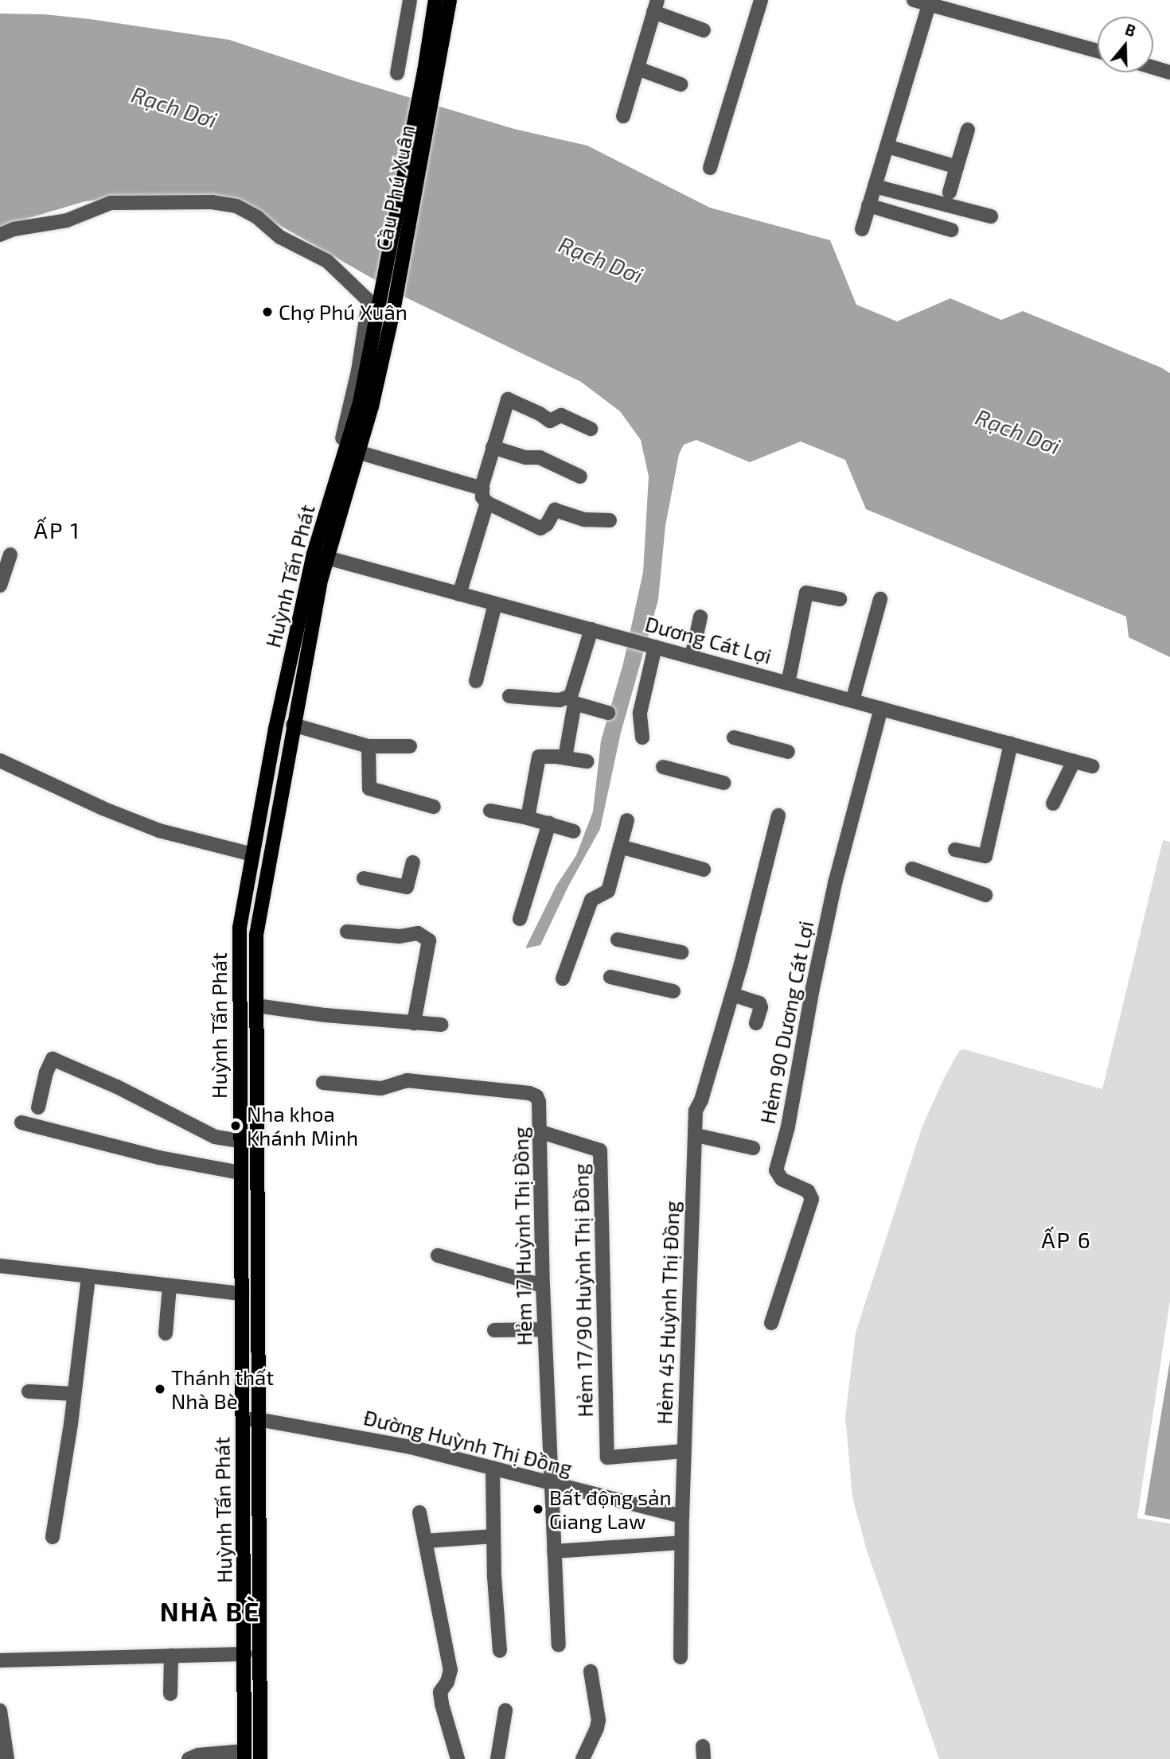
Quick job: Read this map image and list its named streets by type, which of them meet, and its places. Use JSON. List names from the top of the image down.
{
  "streets": {
    "main road": ["Cầu Phú Xuân", "Huỳnh Tấn Phát"],
    "street": [
      "Dương Cát Lợi",
      "Hẻm 90 Dương Cát Lợi",
      "Hẻm 17 Huỳnh Thị Đồng",
      "Hẻm 17/90 Huỳnh Thị Đồng",
      "Hẻm 45 Huỳnh Thị Đồng",
      "Đường Huỳnh Thị Đồng"
    ]
  },
  "crossings": [
    ["Cầu Phú Xuân", "Huỳnh Tấn Phát"],
    ["Huỳnh Tấn Phát", "Dương Cát Lợi"],
    ["Huỳnh Tấn Phát", "Đường Huỳnh Thị Đồng"],
    ["Dương Cát Lợi", "Hẻm 90 Dương Cát Lợi"],
    ["Hẻm 17 Huỳnh Thị Đồng", "Hẻm 17/90 Huỳnh Thị Đồng"],
    ["Hẻm 17 Huỳnh Thị Đồng", "Đường Huỳnh Thị Đồng"],
    ["Hẻm 17/90 Huỳnh Thị Đồng", "Hẻm 45 Huỳnh Thị Đồng"],
    ["Hẻm 45 Huỳnh Thị Đồng", "Đường Huỳnh Thị Đồng"]
  ],
  "districts": ["ẤP 1", "ẤP 6", "NHÀ BÈ"],
  "water": ["Rạch Dơi"],
  "places": [
    "Chợ Phú Xuân",
    "Nha khoa Khánh Minh",
    "Thánh thất Nhà Bè",
    "Bất động sản Giang Law"
  ],
  "north": "top"
}
